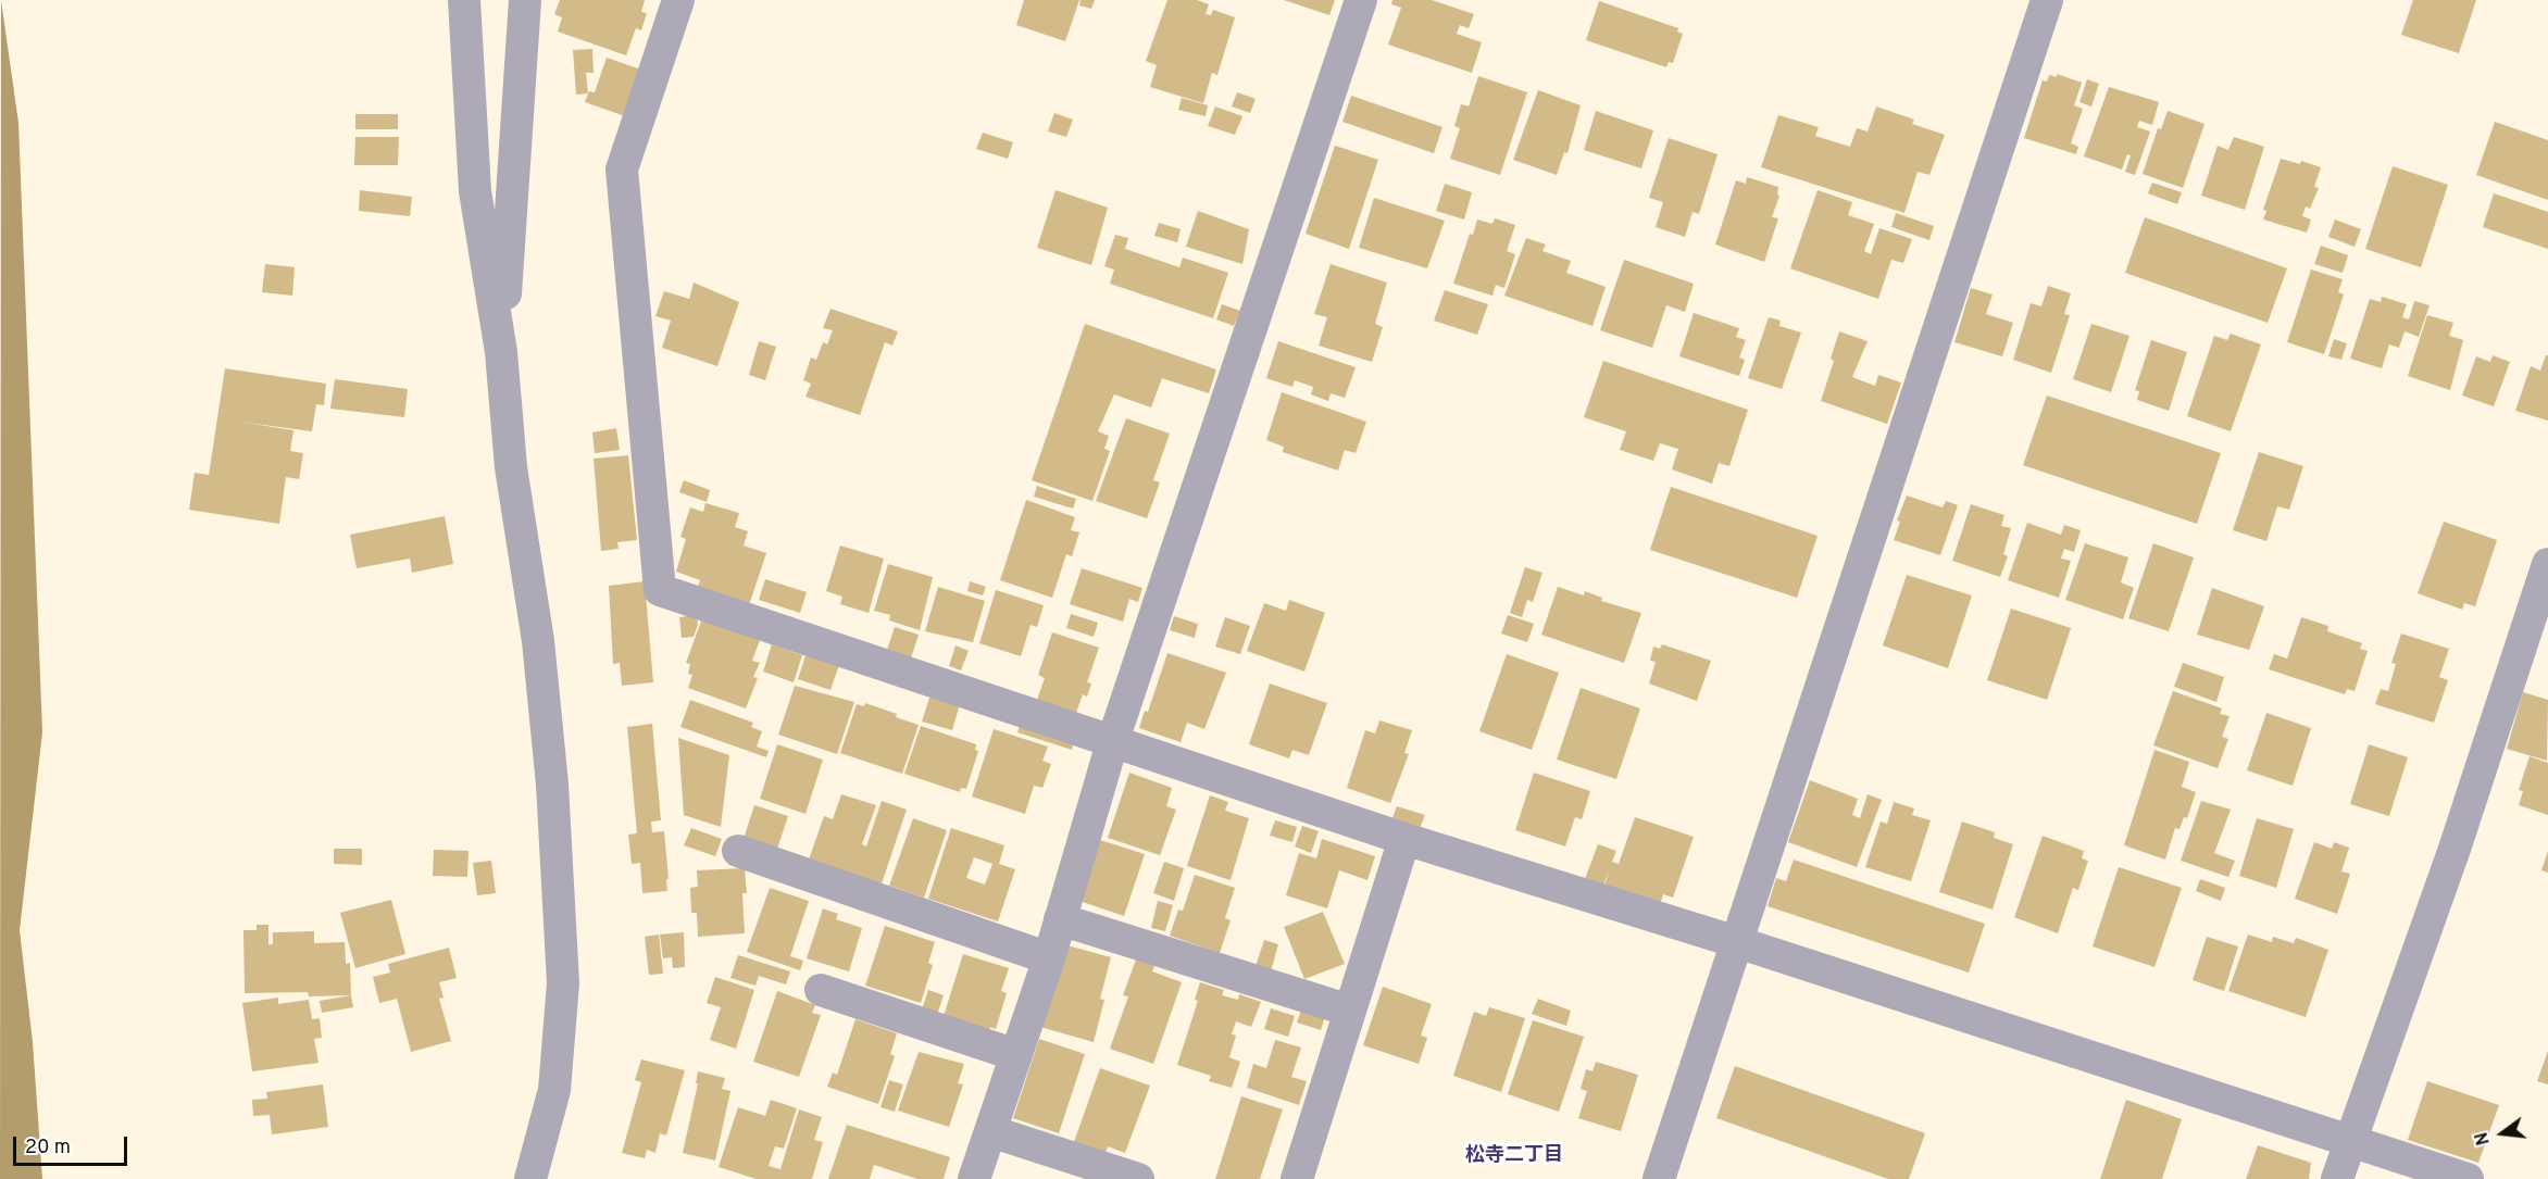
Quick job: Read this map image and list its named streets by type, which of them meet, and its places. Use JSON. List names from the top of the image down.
{
  "districts": ["松寺二丁目"],
  "scale_bar": "20 m",
  "north": "left"
}
